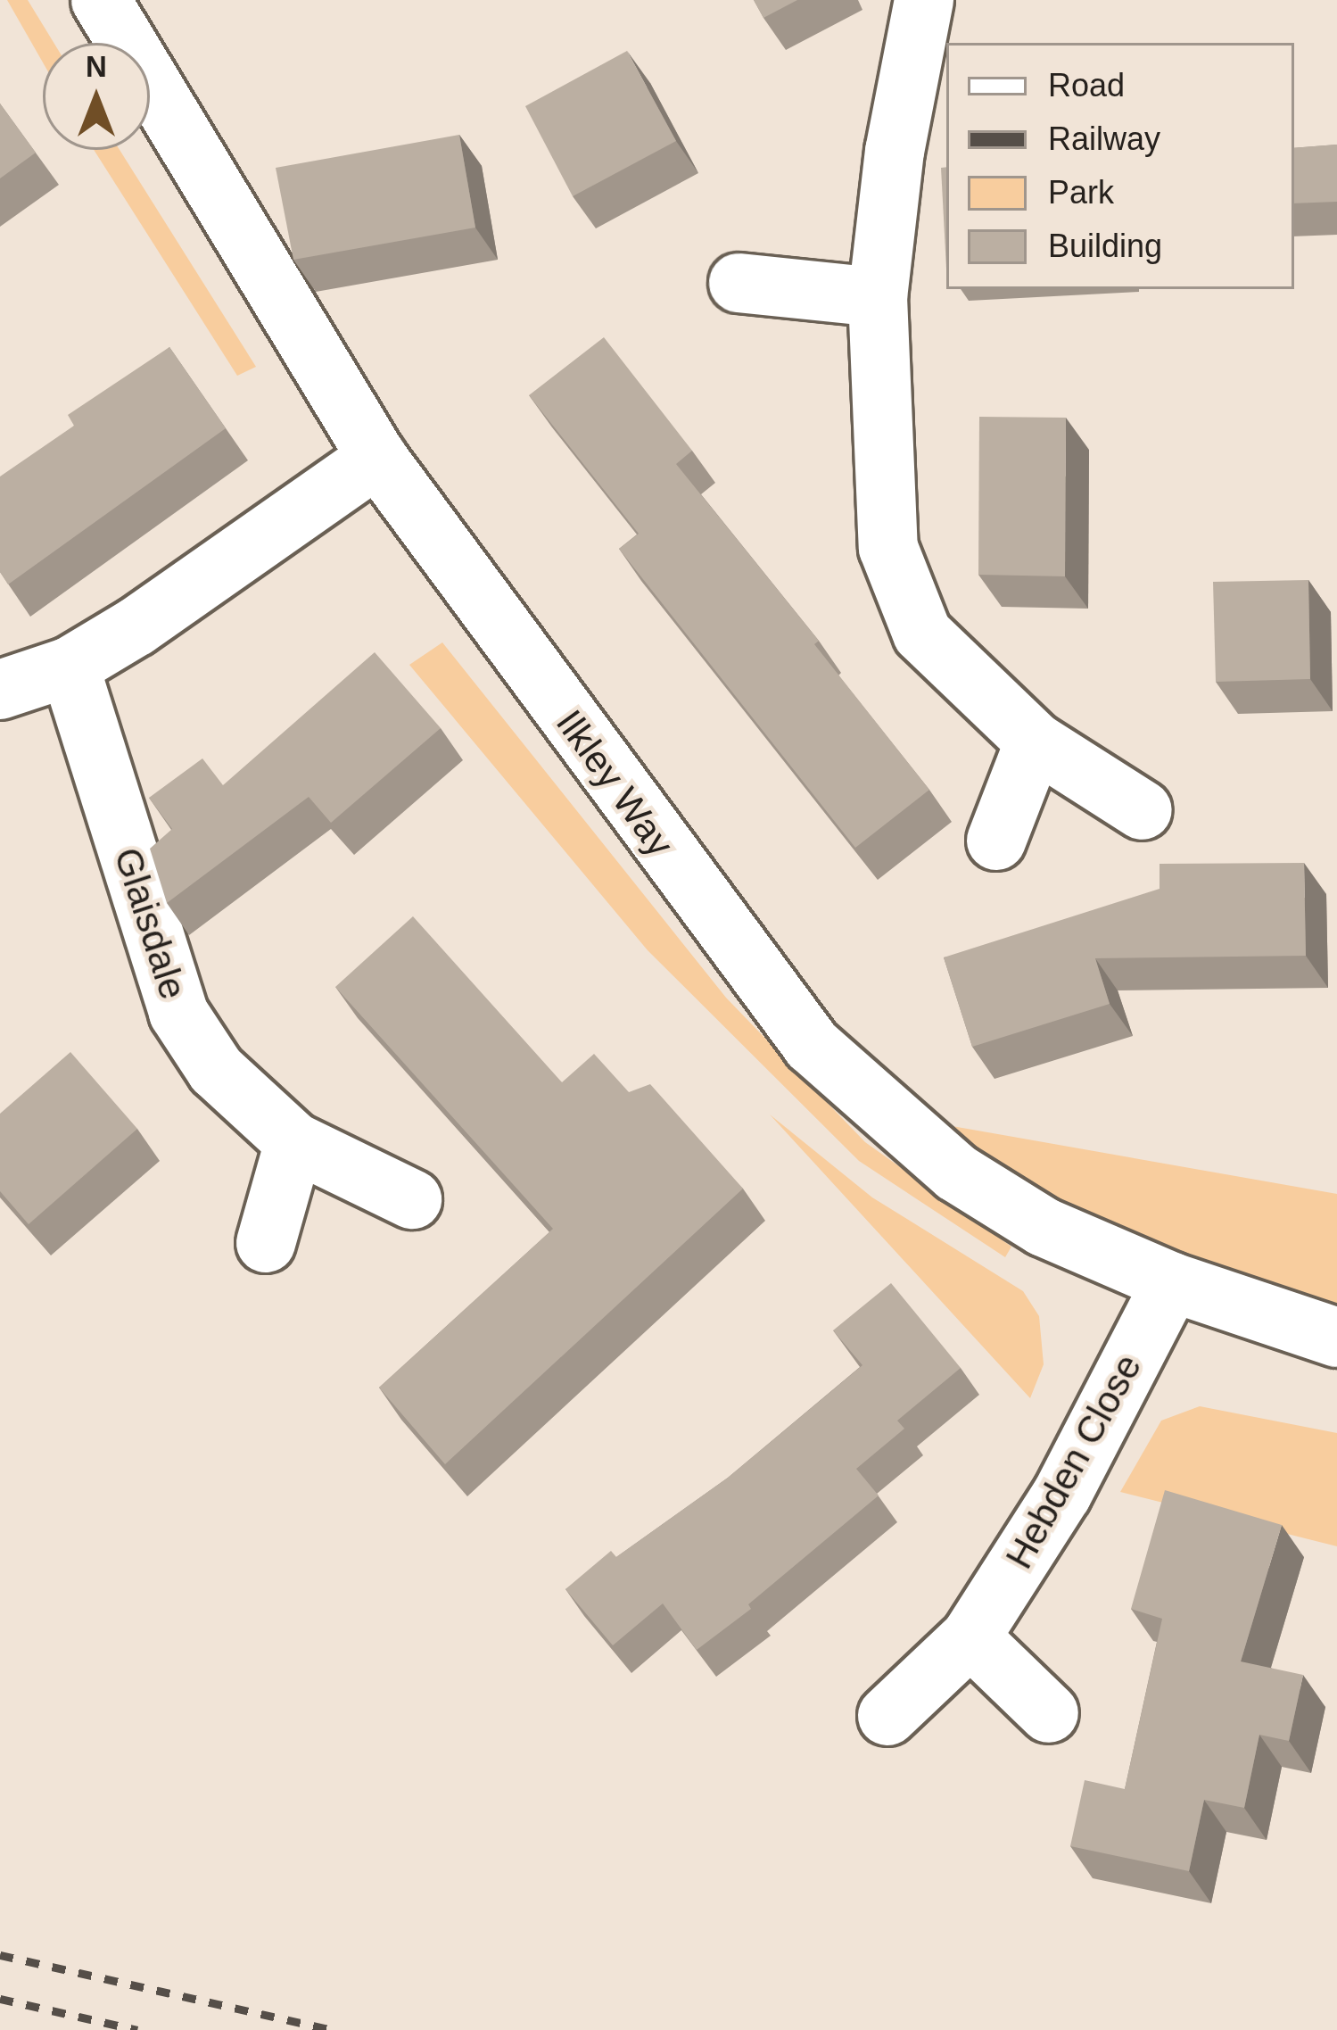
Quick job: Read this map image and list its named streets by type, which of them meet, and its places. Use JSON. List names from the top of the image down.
{
  "streets": {
    "street": ["Ilkley Way", "Glaisdale", "Hebden Close"]
  },
  "crossings": [
    ["Ilkley Way", "Hebden Close"]
  ],
  "legend": [
    "Road",
    "Railway",
    "Park",
    "Building"
  ],
  "north": "top"
}
